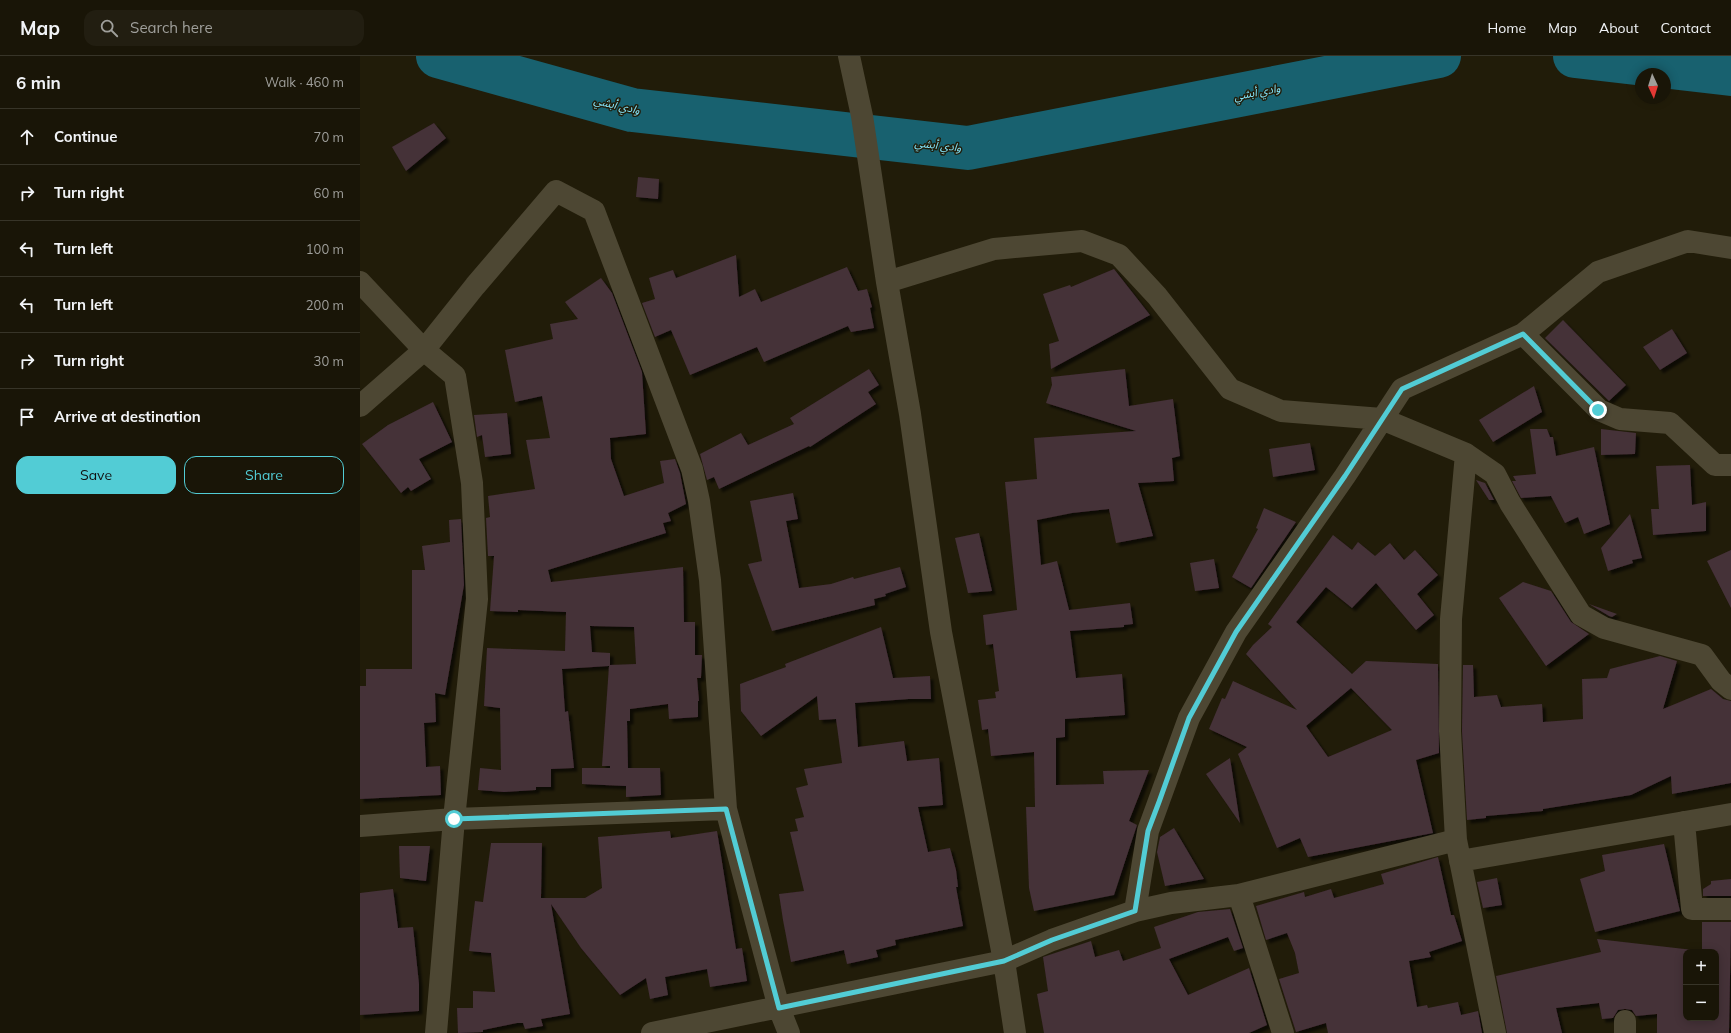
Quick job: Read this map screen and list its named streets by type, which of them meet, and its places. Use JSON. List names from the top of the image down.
{
  "water": ["وادي أبشي"],
  "north": "bottom",
  "page": {
    "header": "Map",
    "search": "Search here",
    "nav": [
      "Home",
      "Map",
      "About",
      "Contact"
    ],
    "heading": ["6 min", "Walk · 460 m"],
    "list": [
      ["Continue", "70 m"],
      ["Turn right", "60 m"],
      ["Turn left", "100 m"],
      ["Turn left", "200 m"],
      ["Turn right", "30 m"],
      "Arrive at destination"
    ],
    "buttons": ["Save", "Share"],
    "map_buttons": ["+", "−"]
  }
}
